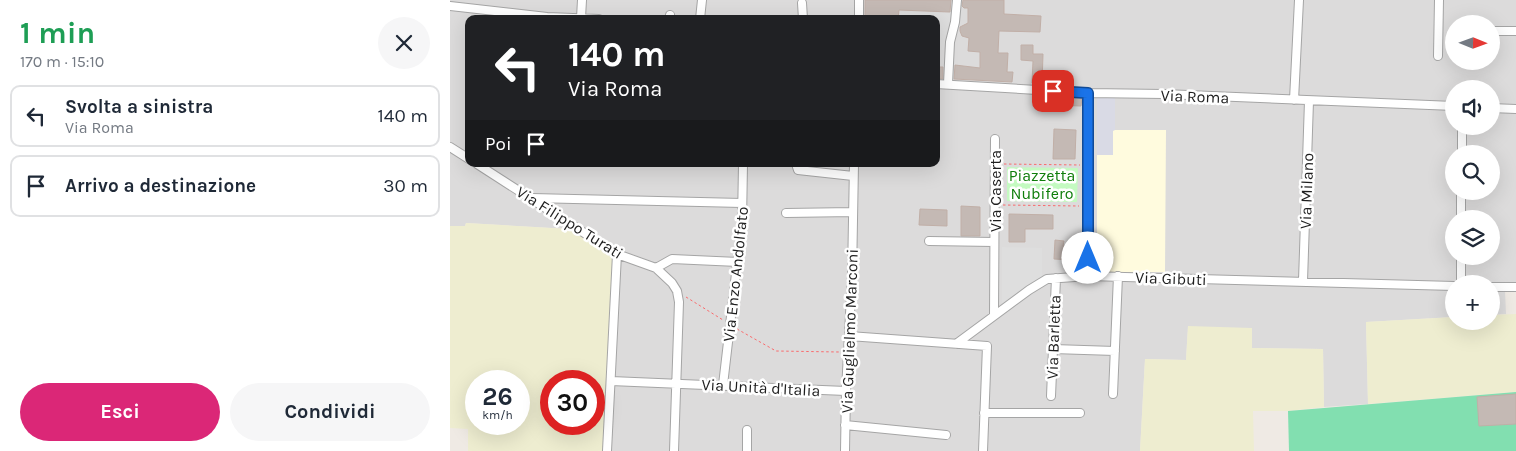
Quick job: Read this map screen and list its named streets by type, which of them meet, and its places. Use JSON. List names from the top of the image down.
{
  "streets": {
    "street": [
      "Via Roma",
      "Via Caserta",
      "Via Milano",
      "Via Filippo Turati",
      "Via Enzo Andolfato",
      "Via Gibuti",
      "Via Guglielmo Marconi",
      "Via Barletta",
      "Via Unità d'Italia"
    ]
  },
  "crossings": [
    ["Via Roma", "Via Milano"],
    ["Via Caserta", "Via Gibuti"],
    ["Via Milano", "Via Gibuti"],
    ["Via Enzo Andolfato", "Via Unità d'Italia"],
    ["Via Gibuti", "Via Barletta"],
    ["Via Guglielmo Marconi", "Via Unità d'Italia"]
  ],
  "parks": ["Piazzetta Nubifero"],
  "north": "right",
  "page": {
    "heading": ["1 min", "170 m · 15:10"],
    "map_buttons": "+",
    "turn": ["140 m", "Via Roma"],
    "list": [
      {
        "name": "Svolta a sinistra",
        "note": "Via Roma",
        "value": "140 m"
      },
      {
        "name": "Arrivo a destinazione",
        "value": "30 m"
      }
    ],
    "then": "Poi",
    "speed": "26 km/h",
    "limit": "30",
    "buttons": ["Esci", "Condividi"]
  }
}
